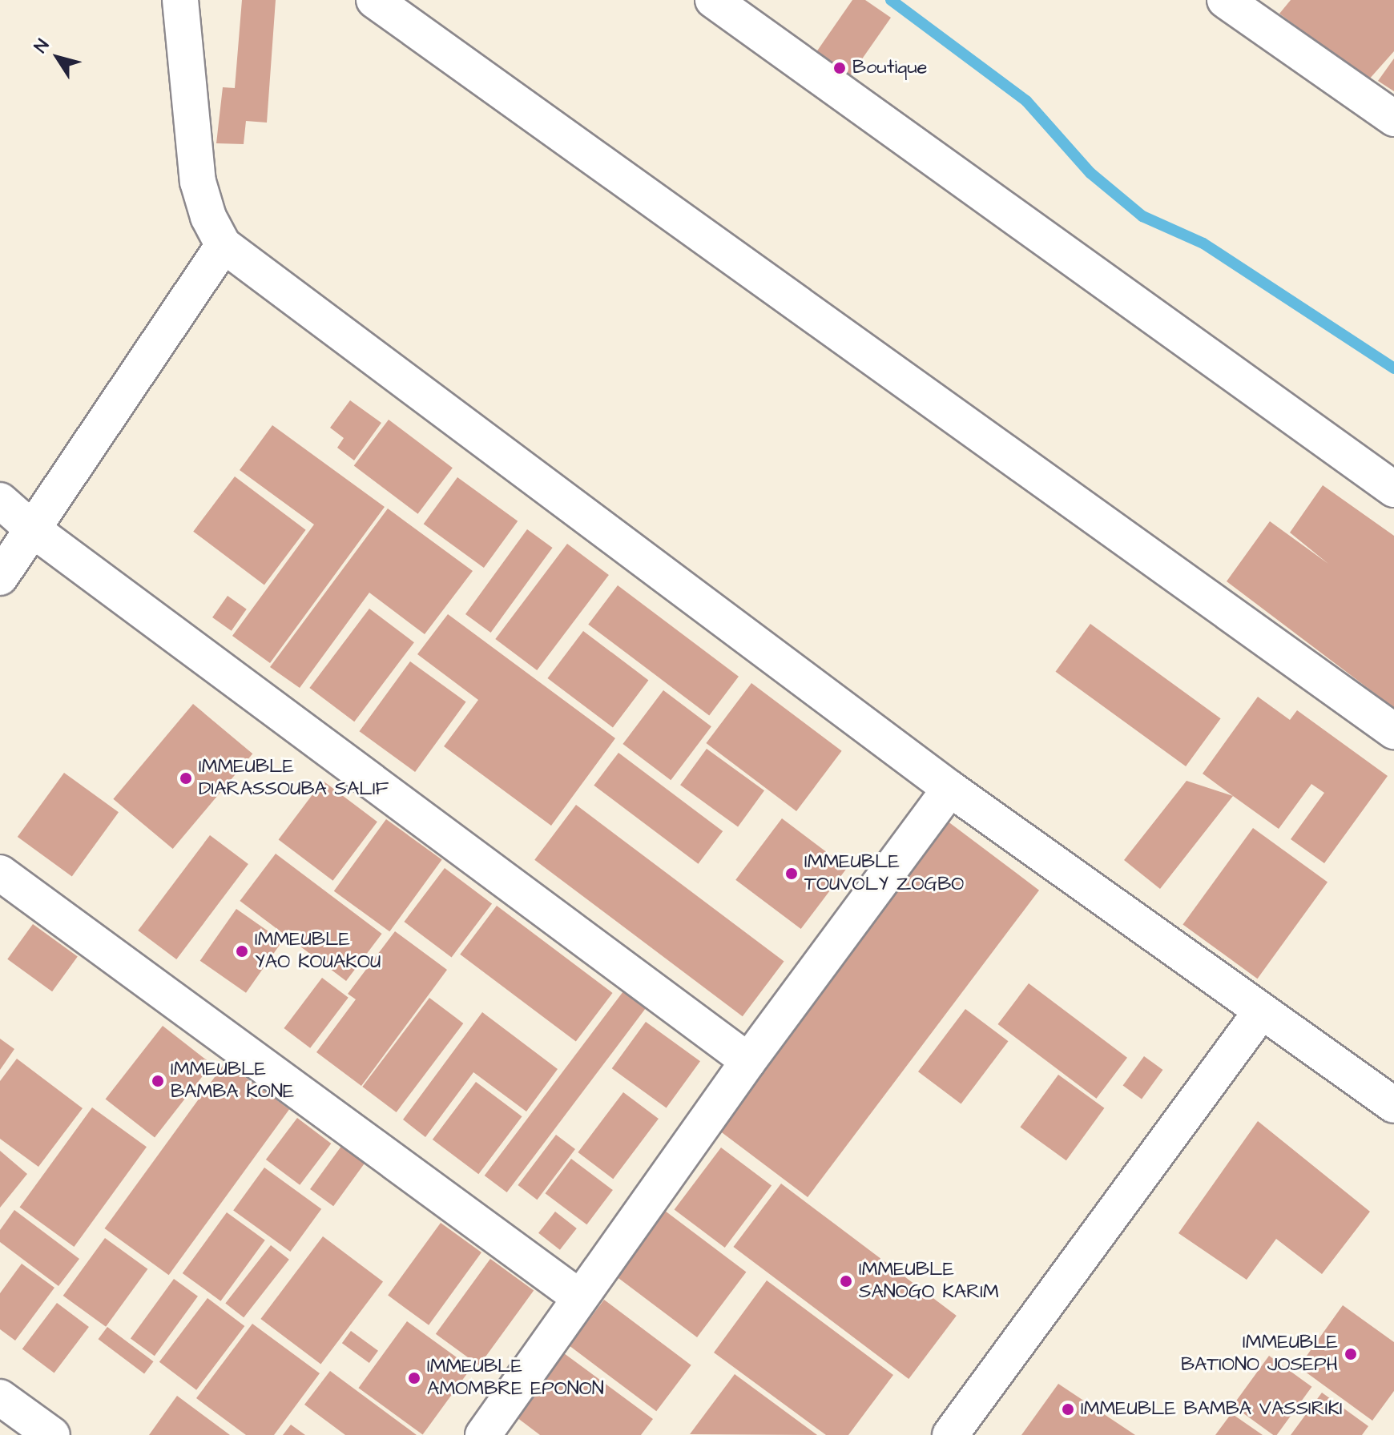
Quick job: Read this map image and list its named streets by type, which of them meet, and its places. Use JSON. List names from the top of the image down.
{
  "places": [
    "Boutique",
    "IMMEUBLE DIARASSOUBA SALIF",
    "IMMEUBLE TOUVOLY ZOGBO",
    "IMMEUBLE YAO KOUAKOU",
    "IMMEUBLE BAMBA KONE",
    "IMMEUBLE SANOGO KARIM",
    "IMMEUBLE BATIONO JOSEPH",
    "IMMEUBLE AMOMBRE EPONON",
    "IMMEUBLE BAMBA VASSIRIKI"
  ],
  "north": "top left"
}
